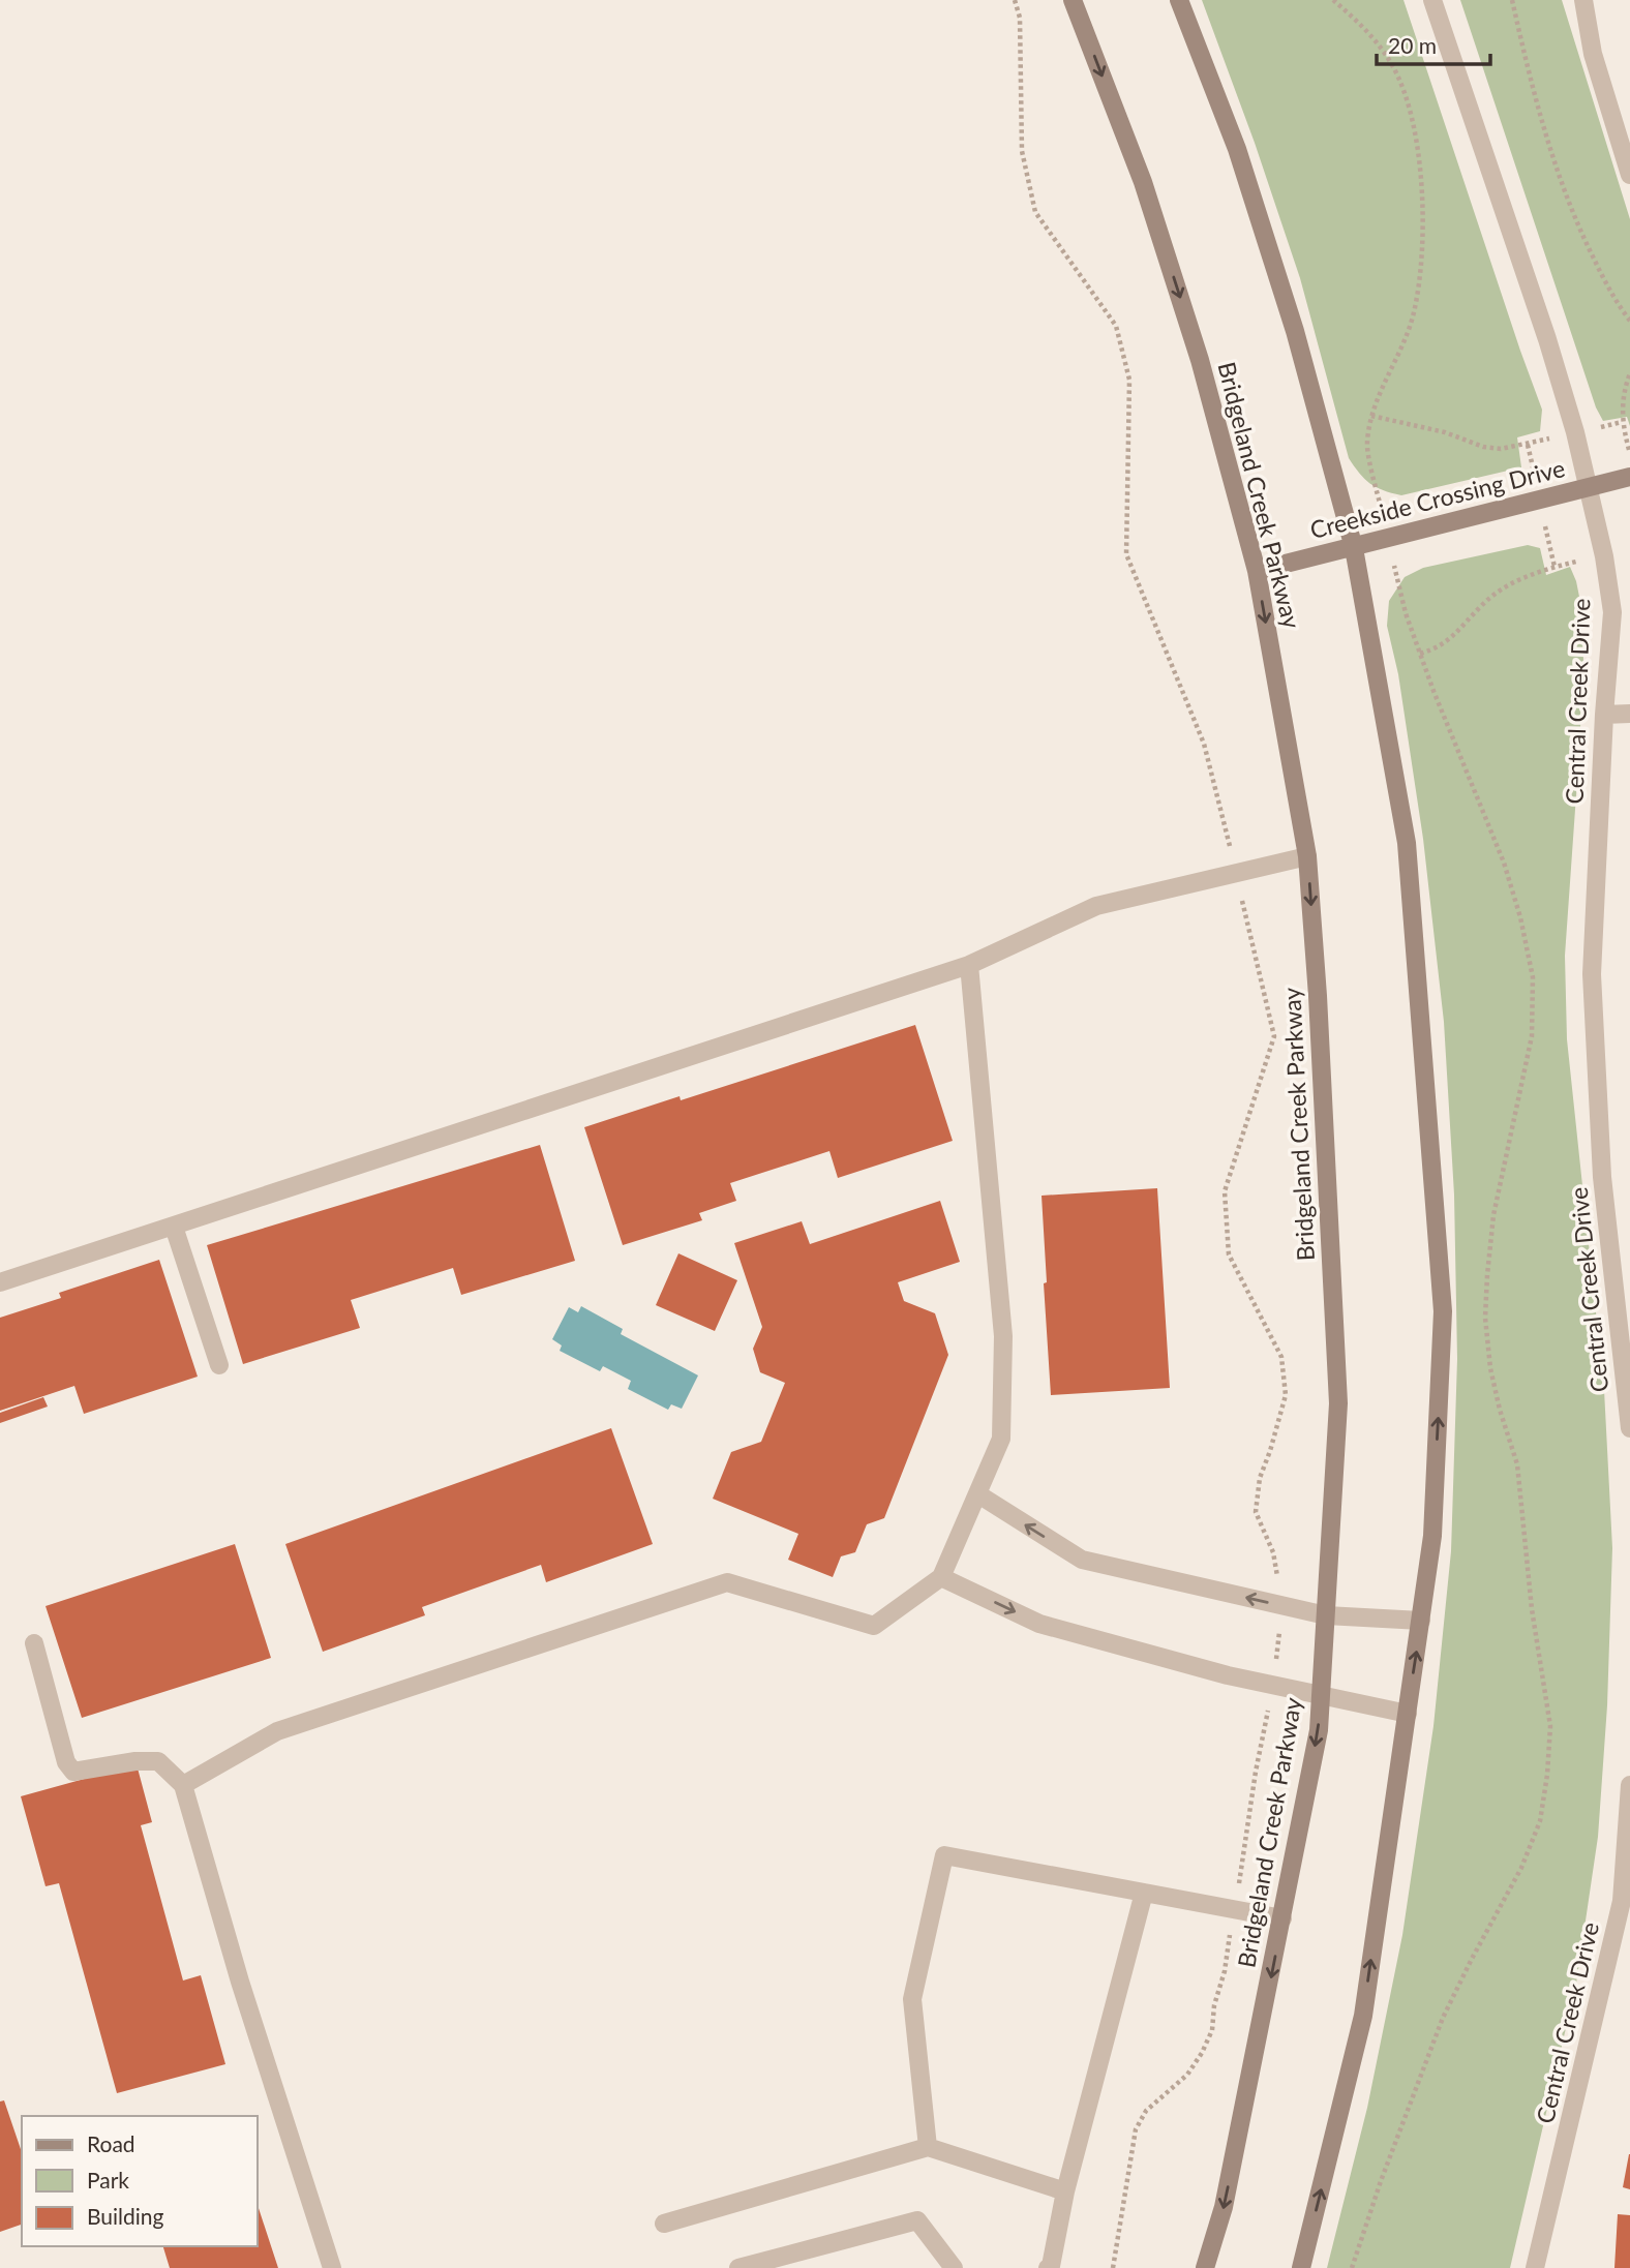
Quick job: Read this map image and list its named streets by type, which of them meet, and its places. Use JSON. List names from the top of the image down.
{
  "streets": {
    "main road": ["Bridgeland Creek Parkway", "Creekside Crossing Drive"],
    "street": ["Central Creek Drive"]
  },
  "crossings": [
    ["Bridgeland Creek Parkway", "Creekside Crossing Drive"],
    ["Creekside Crossing Drive", "Central Creek Drive"]
  ],
  "legend": ["Road", "Park", "Building"],
  "scale_bar": "20 m"
}
